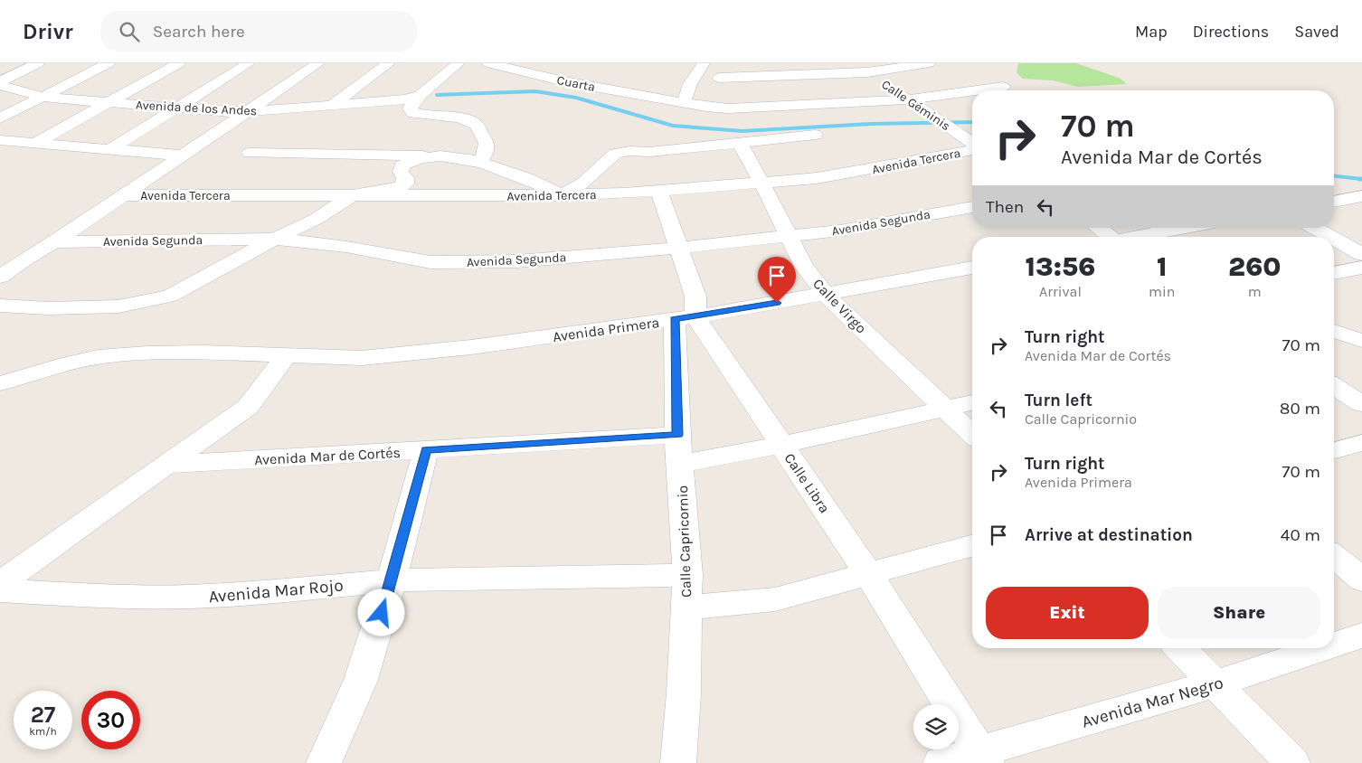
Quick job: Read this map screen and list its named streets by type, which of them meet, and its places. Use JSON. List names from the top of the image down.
{
  "streets": {
    "street": [
      "Cuarta",
      "Calle Géminis",
      "Avenida de los Andes",
      "Avenida Tercera",
      "Avenida Segunda",
      "Calle Virgo",
      "Avenida Primera",
      "Avenida Mar de Cortés",
      "Calle Libra",
      "Calle Capricornio",
      "Avenida Mar Rojo",
      "Avenida Mar Negro"
    ]
  },
  "crossings": [
    ["Cuarta", "Calle Géminis"],
    ["Avenida Tercera", "Calle Virgo"],
    ["Avenida Tercera", "Calle Libra"],
    ["Avenida Segunda", "Calle Virgo"],
    ["Avenida Segunda", "Calle Libra"],
    ["Calle Virgo", "Avenida Primera"],
    ["Avenida Primera", "Calle Libra"],
    ["Avenida Primera", "Calle Capricornio"],
    ["Avenida Mar de Cortés", "Calle Capricornio"],
    ["Calle Libra", "Calle Capricornio"],
    ["Calle Libra", "Avenida Mar Negro"],
    ["Calle Capricornio", "Avenida Mar Rojo"]
  ],
  "page": {
    "header": "Drivr",
    "search": "Search here",
    "nav": ["Map", "Directions", "Saved"],
    "turn": ["70 m", "Avenida Mar de Cortés"],
    "then": "Then",
    "eta": [
      "13:56",
      "Arrival",
      "1",
      "min",
      "260",
      "m"
    ],
    "list": [
      {
        "name": "Turn right",
        "note": "Avenida Mar de Cortés",
        "value": "70 m"
      },
      {
        "name": "Turn left",
        "note": "Calle Capricornio",
        "value": "80 m"
      },
      {
        "name": "Turn right",
        "note": "Avenida Primera",
        "value": "70 m"
      },
      {
        "name": "Arrive at destination",
        "value": "40 m"
      }
    ],
    "buttons": ["Exit", "Share"],
    "speed": "27 km/h",
    "limit": "30"
  }
}
